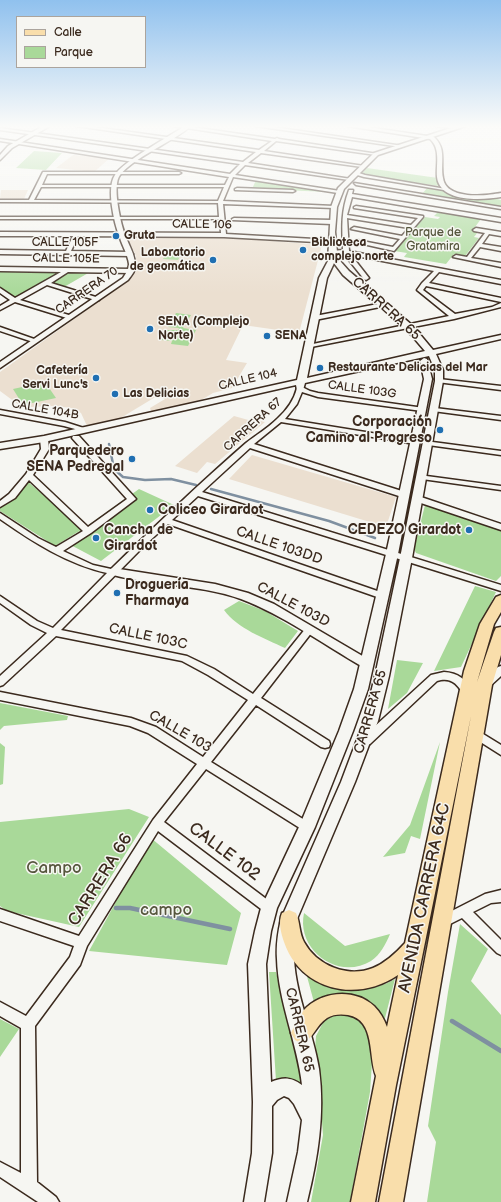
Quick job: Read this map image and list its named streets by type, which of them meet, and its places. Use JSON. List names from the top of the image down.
{
  "streets": {
    "main road": [
      "CARRERA 65",
      "CALLE 104",
      "CARRERA 67",
      "AVENIDA CARRERA 64C"
    ],
    "street": [
      "CALLE 106",
      "CALLE 105F",
      "CALLE 105E",
      "CARRERA 70",
      "CALLE 103G",
      "CALLE 104B",
      "CALLE 103DD",
      "CALLE 103D",
      "CALLE 103C",
      "CALLE 103",
      "CALLE 102",
      "CARRERA 66"
    ]
  },
  "crossings": [
    ["CALLE 106", "CARRERA 70"],
    ["CALLE 106", "CARRERA 67"],
    ["CALLE 105F", "CARRERA 70"],
    ["CALLE 105E", "CARRERA 70"],
    ["CARRERA 65", "CALLE 104"],
    ["CARRERA 65", "CALLE 103G"],
    ["CARRERA 65", "CARRERA 67"],
    ["CARRERA 65", "CALLE 103DD"],
    ["CARRERA 65", "CALLE 103D"],
    ["CARRERA 65", "CALLE 103"],
    ["CARRERA 65", "CALLE 102"],
    ["CALLE 104", "CALLE 103G"],
    ["CALLE 104", "CALLE 104B"],
    ["CALLE 104", "CARRERA 67"],
    ["CALLE 103G", "CARRERA 67"],
    ["CARRERA 67", "CALLE 103DD"],
    ["CARRERA 67", "CALLE 103D"],
    ["CARRERA 67", "CALLE 103C"],
    ["CALLE 103D", "CARRERA 66"],
    ["CALLE 103C", "CARRERA 66"],
    ["CALLE 103", "CARRERA 66"],
    ["CALLE 102", "CARRERA 66"]
  ],
  "parks": ["Parque de Gratamira", "Campo", "campo"],
  "places": [
    "Gruta",
    "Biblioteca complejo norte",
    "Laboratorio de geomática",
    "SENA (Complejo Norte)",
    "SENA",
    "Restaurante Delicias del Mar",
    "Cafetería Servi Lunc's",
    "Las Delicias",
    "Corporación Camino al Progreso",
    "Parquedero SENA Pedregal",
    "Coliceo Girardot",
    "CEDEZO Girardot",
    "Cancha de Girardot",
    "Droguería Fharmaya"
  ],
  "legend": ["Calle", "Parque"]
}
